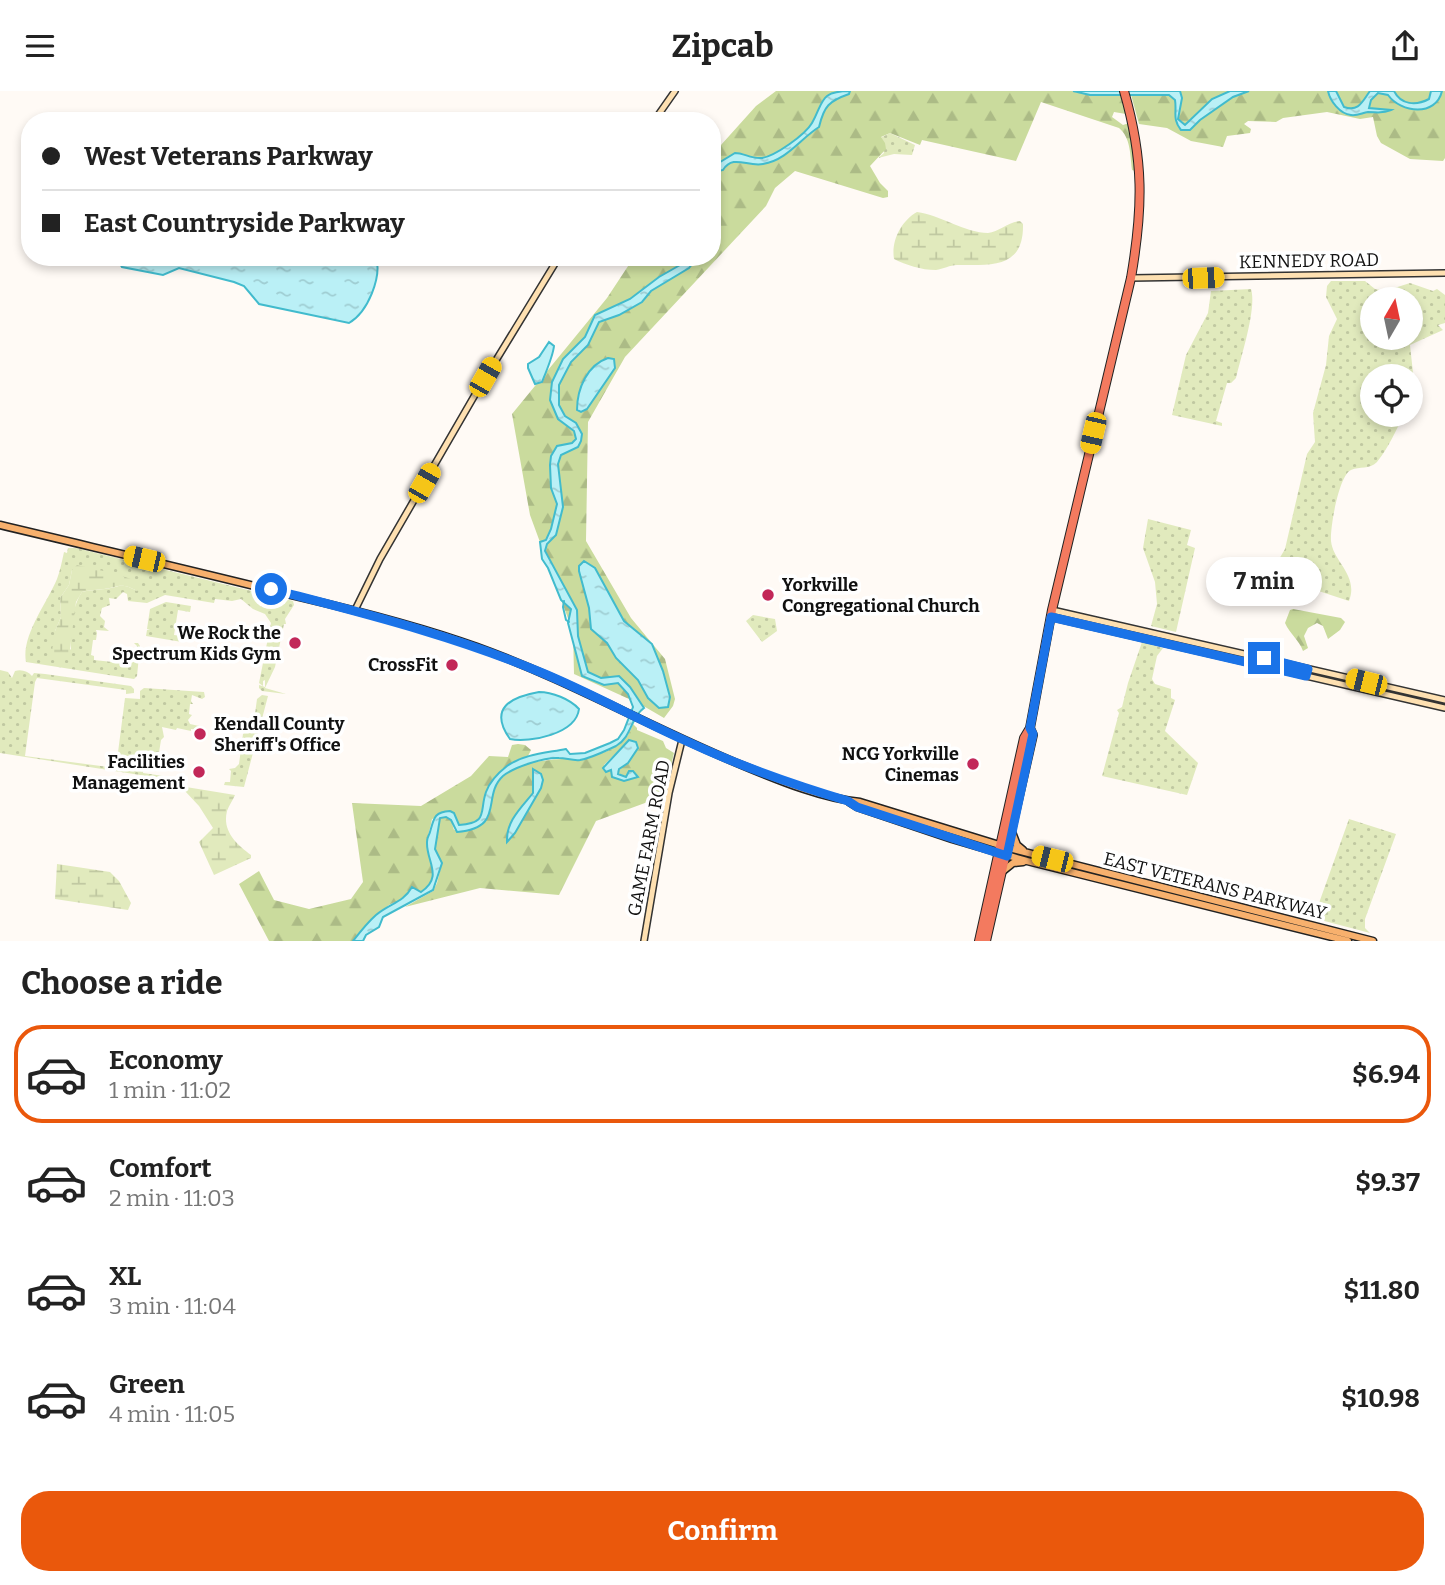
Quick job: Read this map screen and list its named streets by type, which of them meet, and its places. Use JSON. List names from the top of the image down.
{
  "streets": {
    "main road": ["EAST VETERANS PARKWAY"],
    "street": ["KENNEDY ROAD", "GAME FARM ROAD"]
  },
  "places": [
    "Yorkville Congregational Church",
    "We Rock the Spectrum Kids Gym",
    "CrossFit",
    "Kendall County Sheriff's Office",
    "NCG Yorkville Cinemas",
    "Facilities Management"
  ],
  "north": "top",
  "page": {
    "header": "Zipcab",
    "banner": ["West Veterans Parkway", "East Countryside Parkway"],
    "bubble": "7 min",
    "heading": "Choose a ride",
    "list": [
      {
        "name": "Economy",
        "note": "1 min · 11:02",
        "value": "$6.94"
      },
      {
        "name": "Comfort",
        "note": "2 min · 11:03",
        "value": "$9.37"
      },
      {
        "name": "XL",
        "note": "3 min · 11:04",
        "value": "$11.80"
      },
      {
        "name": "Green",
        "note": "4 min · 11:05",
        "value": "$10.98"
      }
    ],
    "buttons": "Confirm"
  }
}
